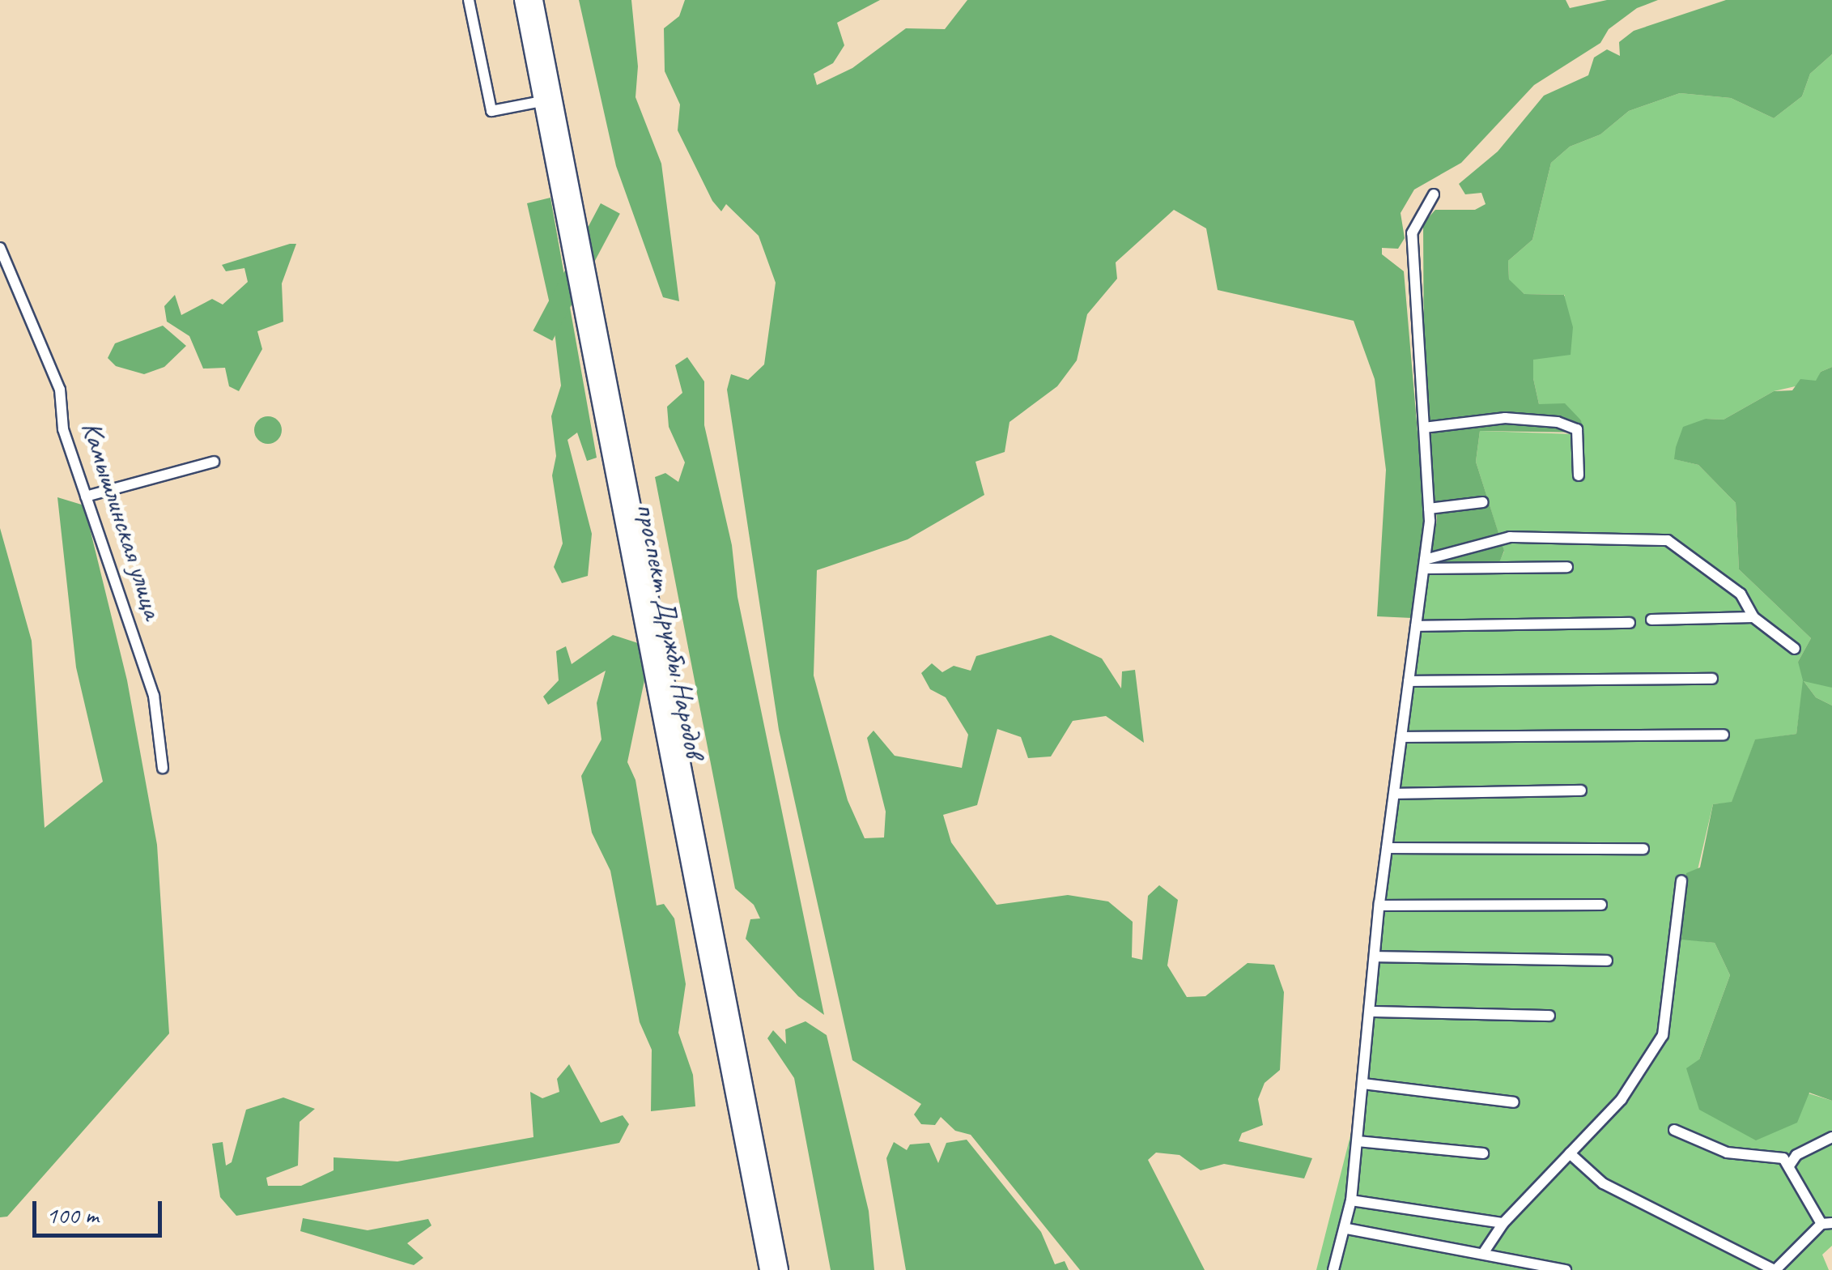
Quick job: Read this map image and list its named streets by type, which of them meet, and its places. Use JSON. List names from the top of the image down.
{
  "streets": {
    "main road": ["проспект Дружбы Народов"],
    "street": ["Камышлинская улица"]
  },
  "scale_bar": "100 m"
}
